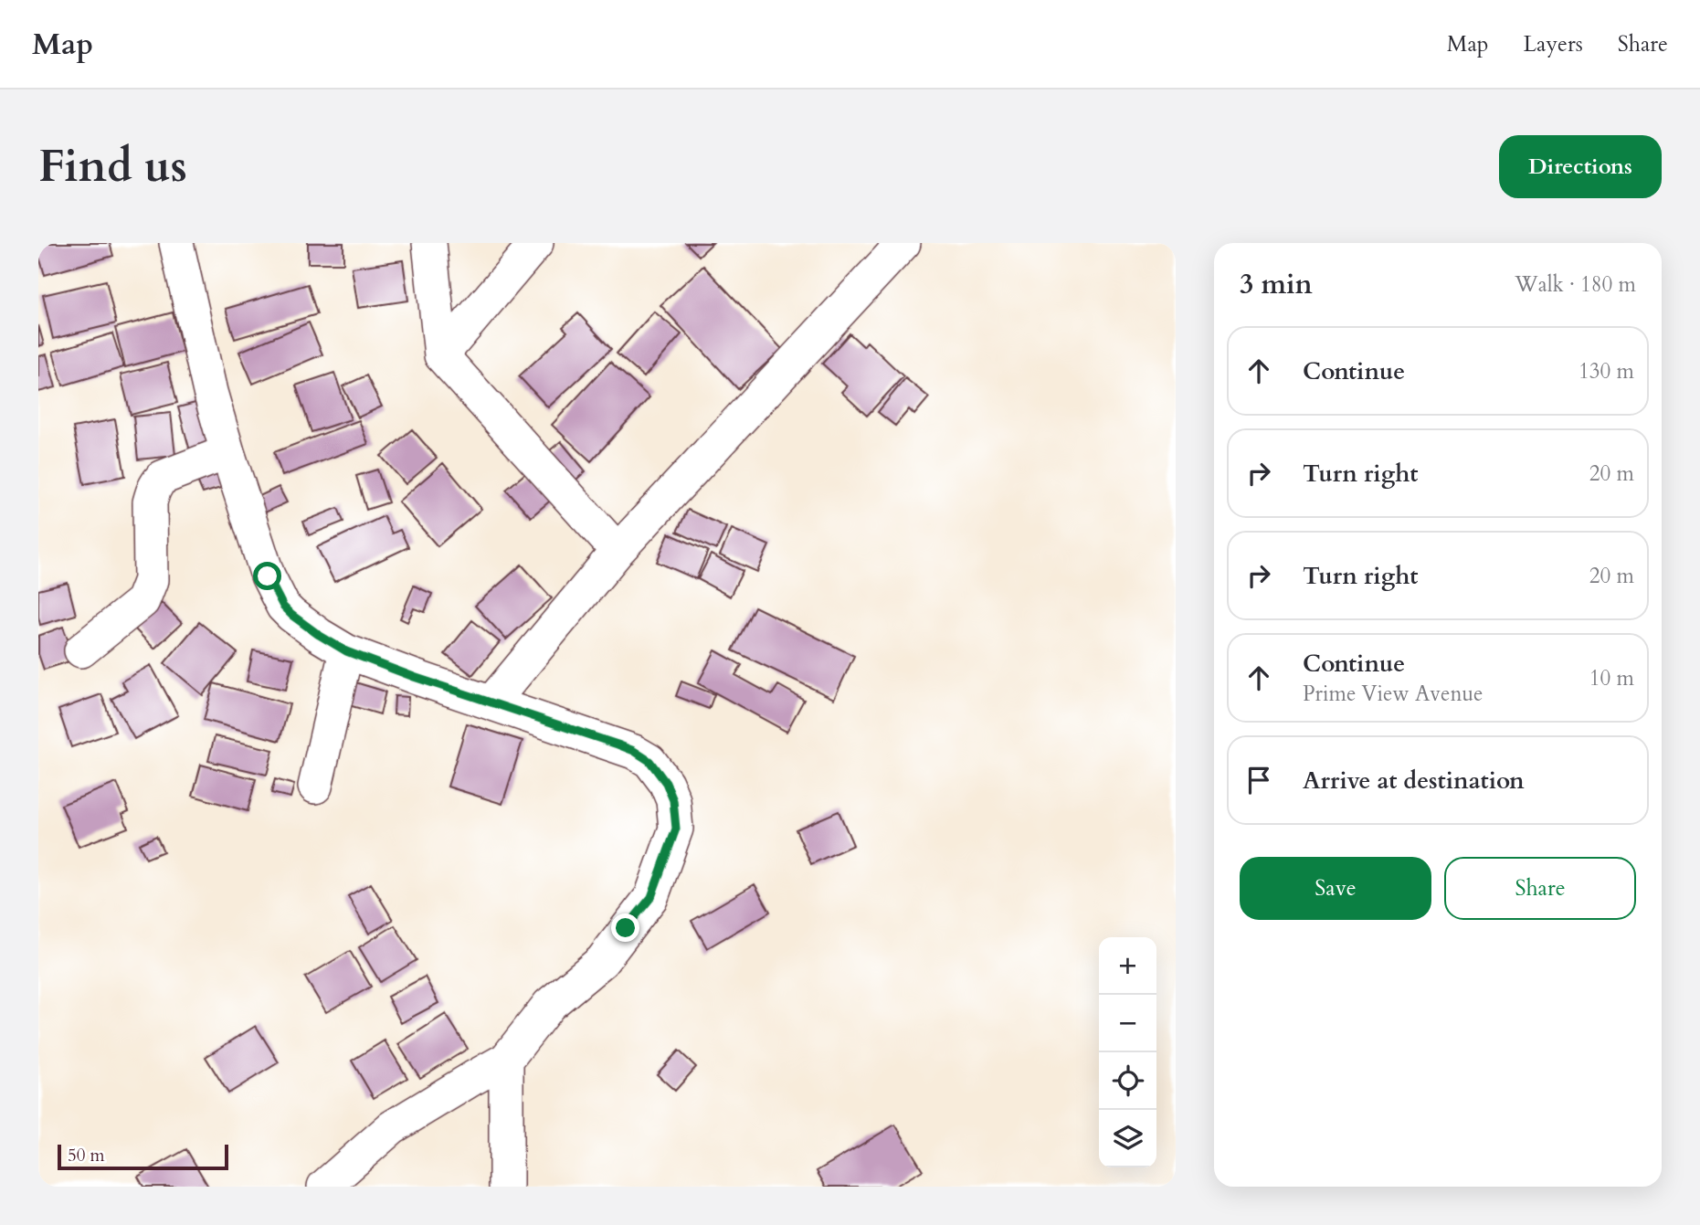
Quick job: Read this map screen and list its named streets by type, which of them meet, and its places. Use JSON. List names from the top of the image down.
{
  "scale_bar": "50 m",
  "page": {
    "header": "Map",
    "nav": ["Map", "Layers", "Share"],
    "buttons": [
      "Directions",
      ["Save", "Share"]
    ],
    "title": "Find us",
    "heading": ["3 min", "Walk · 180 m"],
    "list": [
      ["Continue", "130 m"],
      ["Turn right", "20 m"],
      ["Turn right", "20 m"],
      ["Continue", "Prime View Avenue", "10 m"],
      "Arrive at destination"
    ],
    "map_buttons": ["+", "−"],
    "scale": "50 m"
  }
}
